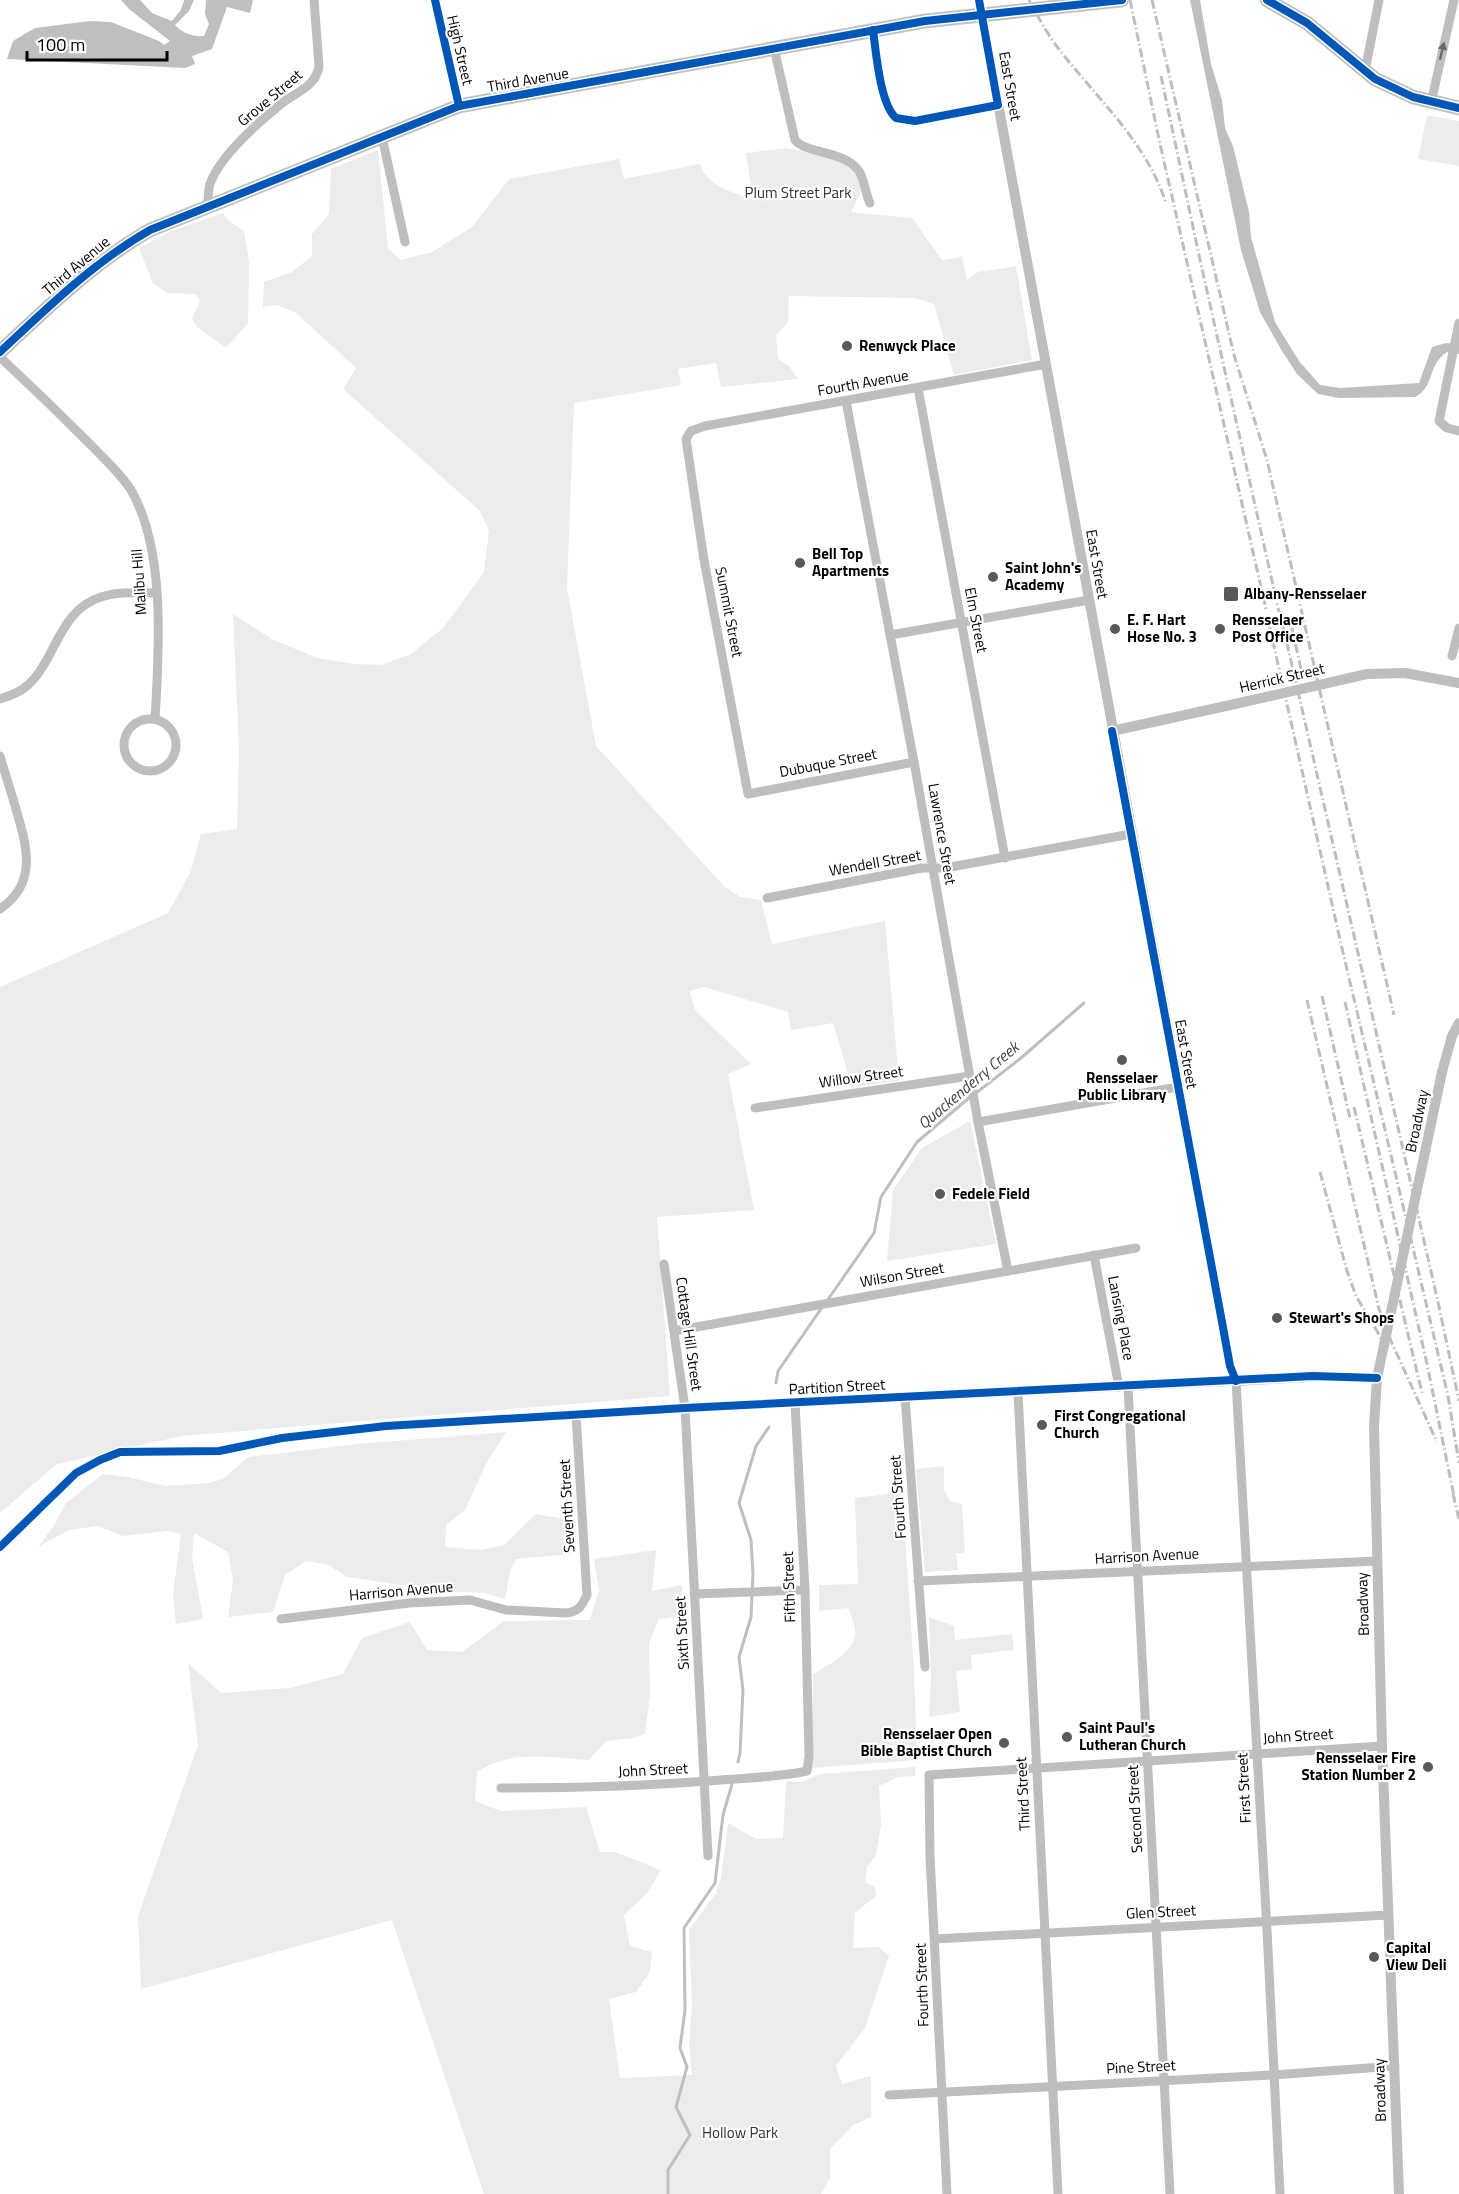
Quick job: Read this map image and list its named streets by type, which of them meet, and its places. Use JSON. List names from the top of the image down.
{
  "streets": {
    "main road": ["Third Avenue"],
    "street": [
      "High Street",
      "East Street",
      "Grove Street",
      "Fourth Avenue",
      "Malibu Hill",
      "Summit Street",
      "Elm Street",
      "Herrick Street",
      "Dubuque Street",
      "Lawrence Street",
      "Wendell Street",
      "Willow Street",
      "Broadway",
      "Wilson Street",
      "Lansing Place",
      "Cottage Hill Street",
      "Partition Street",
      "Fourth Street",
      "Seventh Street",
      "Harrison Avenue",
      "Fifth Street",
      "Sixth Street",
      "John Street",
      "First Street",
      "Third Street",
      "Second Street",
      "Glen Street",
      "Pine Street"
    ]
  },
  "crossings": [
    ["High Street", "Third Avenue"],
    ["Third Avenue", "Grove Street"],
    ["East Street", "Fourth Avenue"],
    ["East Street", "Herrick Street"],
    ["East Street", "Wendell Street"],
    ["East Street", "Partition Street"],
    ["East Street", "First Street"],
    ["Fourth Avenue", "Summit Street"],
    ["Fourth Avenue", "Elm Street"],
    ["Fourth Avenue", "Lawrence Street"],
    ["Summit Street", "Dubuque Street"],
    ["Elm Street", "Wendell Street"],
    ["Dubuque Street", "Lawrence Street"],
    ["Lawrence Street", "Wendell Street"],
    ["Lawrence Street", "Willow Street"],
    ["Lawrence Street", "Wilson Street"],
    ["Broadway", "Partition Street"],
    ["Broadway", "Harrison Avenue"],
    ["Broadway", "John Street"],
    ["Broadway", "Glen Street"],
    ["Broadway", "Pine Street"],
    ["Wilson Street", "Lansing Place"],
    ["Wilson Street", "Cottage Hill Street"],
    ["Lansing Place", "Partition Street"],
    ["Lansing Place", "Second Street"],
    ["Cottage Hill Street", "Partition Street"],
    ["Cottage Hill Street", "Sixth Street"],
    ["Partition Street", "Fourth Street"],
    ["Partition Street", "Seventh Street"],
    ["Partition Street", "Fifth Street"],
    ["Partition Street", "Sixth Street"],
    ["Partition Street", "First Street"],
    ["Partition Street", "Third Street"],
    ["Partition Street", "Second Street"],
    ["Fourth Street", "Harrison Avenue"],
    ["Fourth Street", "John Street"],
    ["Fourth Street", "Glen Street"],
    ["Fourth Street", "Pine Street"],
    ["Seventh Street", "Harrison Avenue"],
    ["Harrison Avenue", "First Street"],
    ["Harrison Avenue", "Third Street"],
    ["Harrison Avenue", "Second Street"],
    ["Fifth Street", "John Street"],
    ["Sixth Street", "John Street"],
    ["John Street", "First Street"],
    ["John Street", "Third Street"],
    ["John Street", "Second Street"],
    ["First Street", "Glen Street"],
    ["First Street", "Pine Street"],
    ["Third Street", "Glen Street"],
    ["Third Street", "Pine Street"],
    ["Second Street", "Glen Street"],
    ["Second Street", "Pine Street"]
  ],
  "water": ["Quackenderry Creek"],
  "parks": ["Plum Street Park", "Hollow Park"],
  "places": {
    "other": [
      "Renwyck Place",
      "Bell Top Apartments",
      "Saint John's Academy",
      "E. F. Hart Hose No. 3",
      "Rensselaer Post Office",
      "Rensselaer Public Library",
      "Fedele Field",
      "Stewart's Shops",
      "First Congregational Church",
      "Saint Paul's Lutheran Church",
      "Rensselaer Open Bible Baptist Church",
      "Rensselaer Fire Station Number 2",
      "Capital View Deli"
    ],
    "transit": ["Albany-Rensselaer"]
  },
  "scale_bar": "100 m"
}
